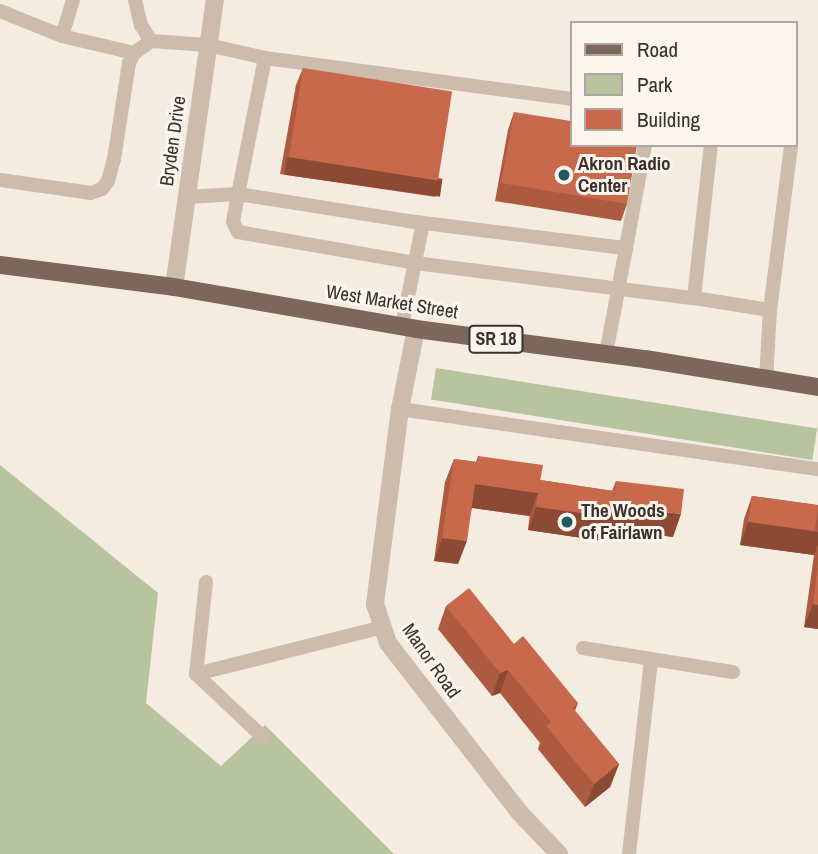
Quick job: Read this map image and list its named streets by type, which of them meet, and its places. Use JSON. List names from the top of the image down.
{
  "streets": {
    "main road": ["West Market Street", "SR 18"],
    "street": ["Bryden Drive", "Manor Road"]
  },
  "crossings": [
    ["Bryden Drive", "West Market Street"],
    ["West Market Street", "Manor Road"]
  ],
  "places": ["Akron Radio Center", "The Woods of Fairlawn"],
  "legend": ["Road", "Park", "Building"]
}
